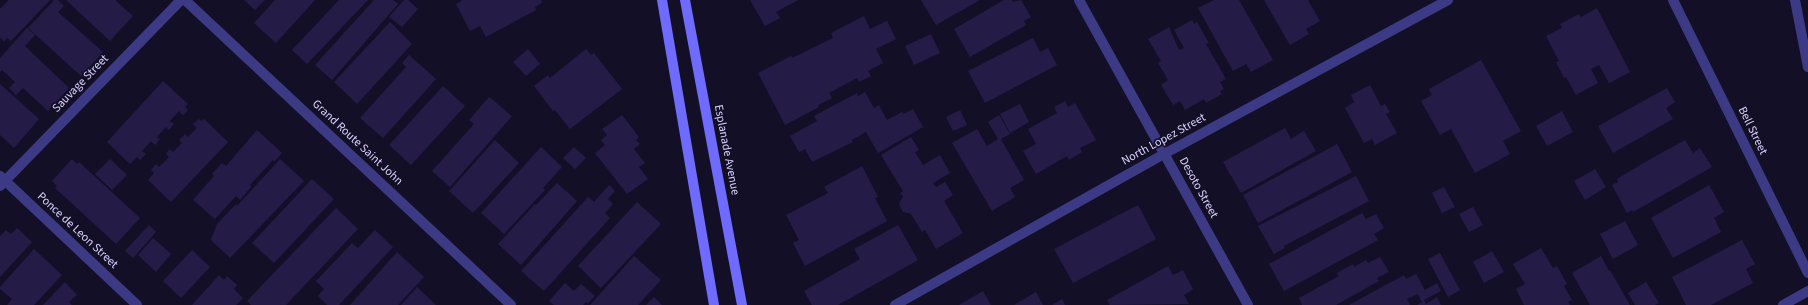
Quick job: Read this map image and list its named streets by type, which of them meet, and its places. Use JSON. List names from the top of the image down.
{
  "streets": {
    "street": [
      "Sauvage Street",
      "Bell Street",
      "North Lopez Street",
      "Grand Route Saint John",
      "Esplanade Avenue",
      "Desoto Street",
      "Ponce de Leon Street"
    ]
  },
  "crossings": [
    ["Sauvage Street", "Ponce de Leon Street"],
    ["North Lopez Street", "Desoto Street"]
  ]
}
